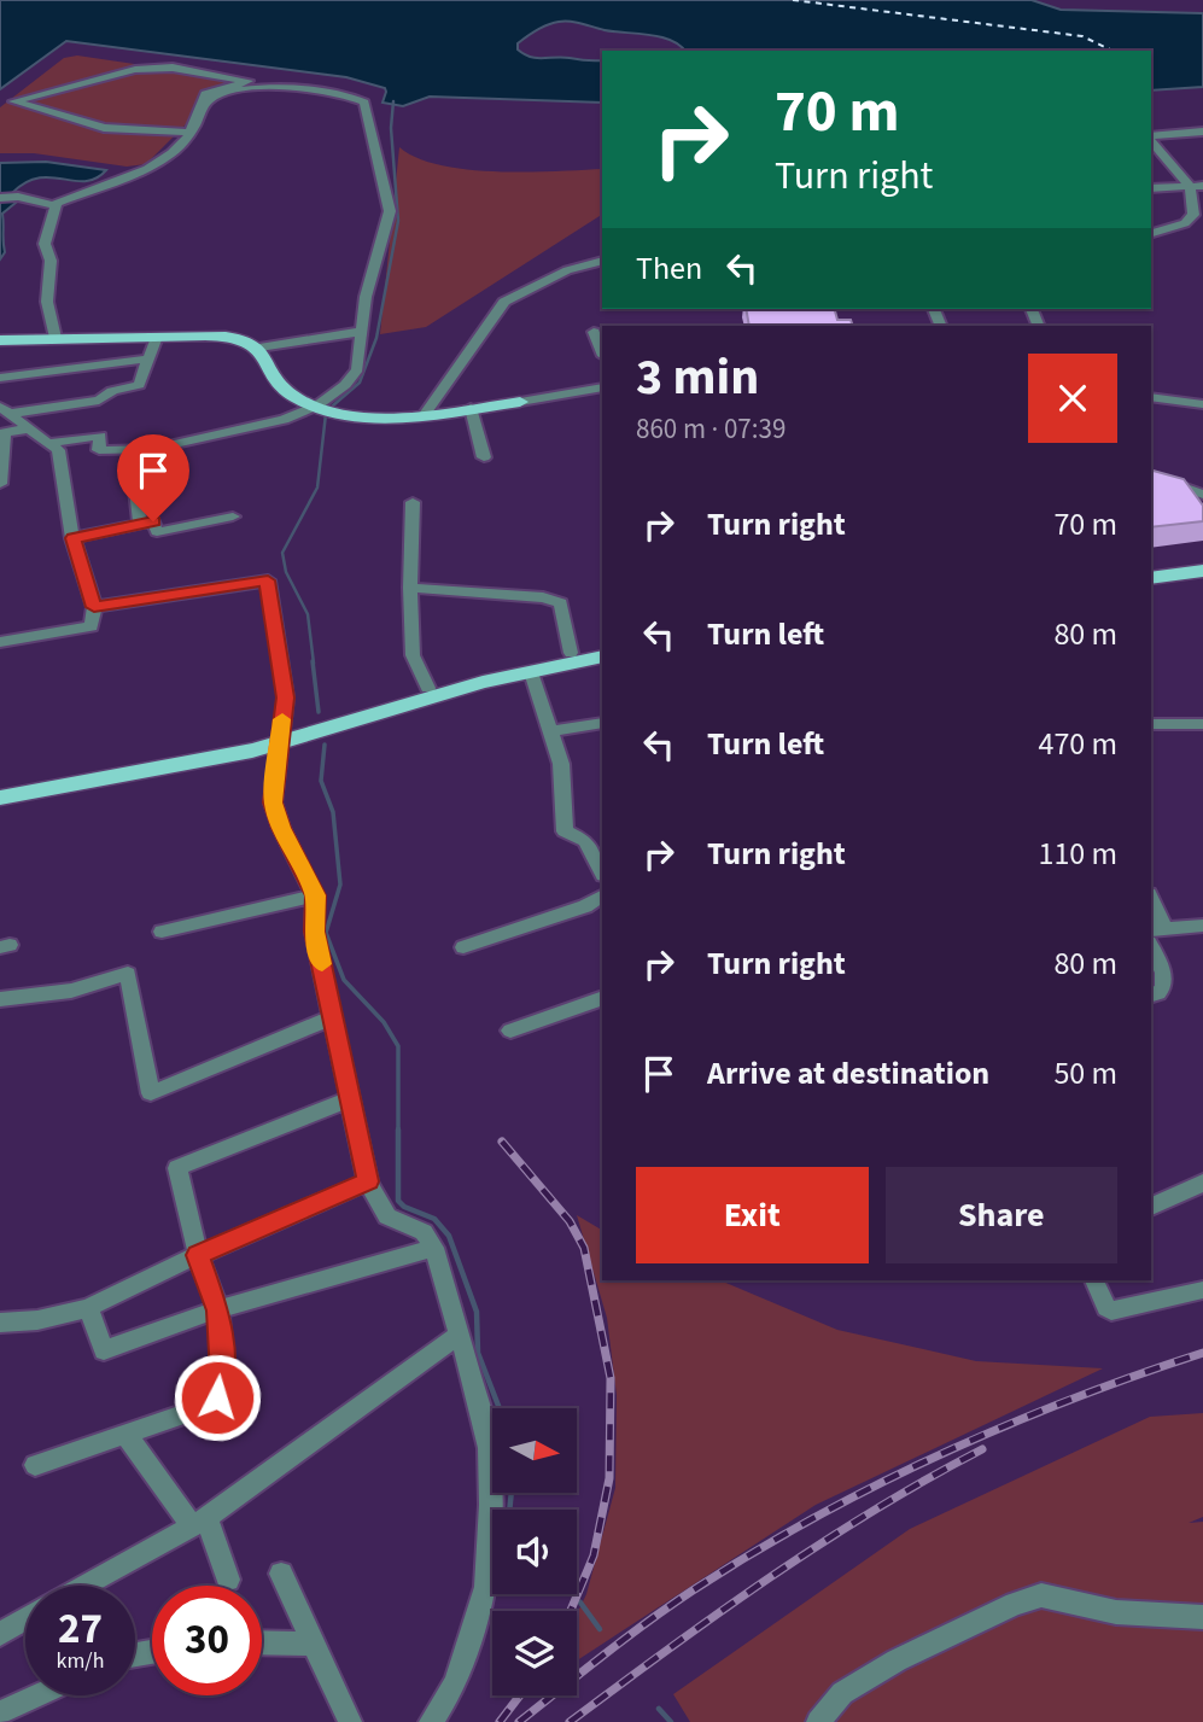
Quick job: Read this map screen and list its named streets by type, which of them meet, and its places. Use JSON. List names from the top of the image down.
{
  "north": "right",
  "page": {
    "turn": ["70 m", "Turn right"],
    "then": "Then",
    "heading": ["3 min", "860 m · 07:39"],
    "list": [
      {
        "name": "Turn right",
        "value": "70 m"
      },
      {
        "name": "Turn left",
        "value": "80 m"
      },
      {
        "name": "Turn left",
        "value": "470 m"
      },
      {
        "name": "Turn right",
        "value": "110 m"
      },
      {
        "name": "Turn right",
        "value": "80 m"
      },
      {
        "name": "Arrive at destination",
        "value": "50 m"
      }
    ],
    "buttons": ["Exit", "Share"],
    "speed": "27 km/h",
    "limit": "30"
  }
}
